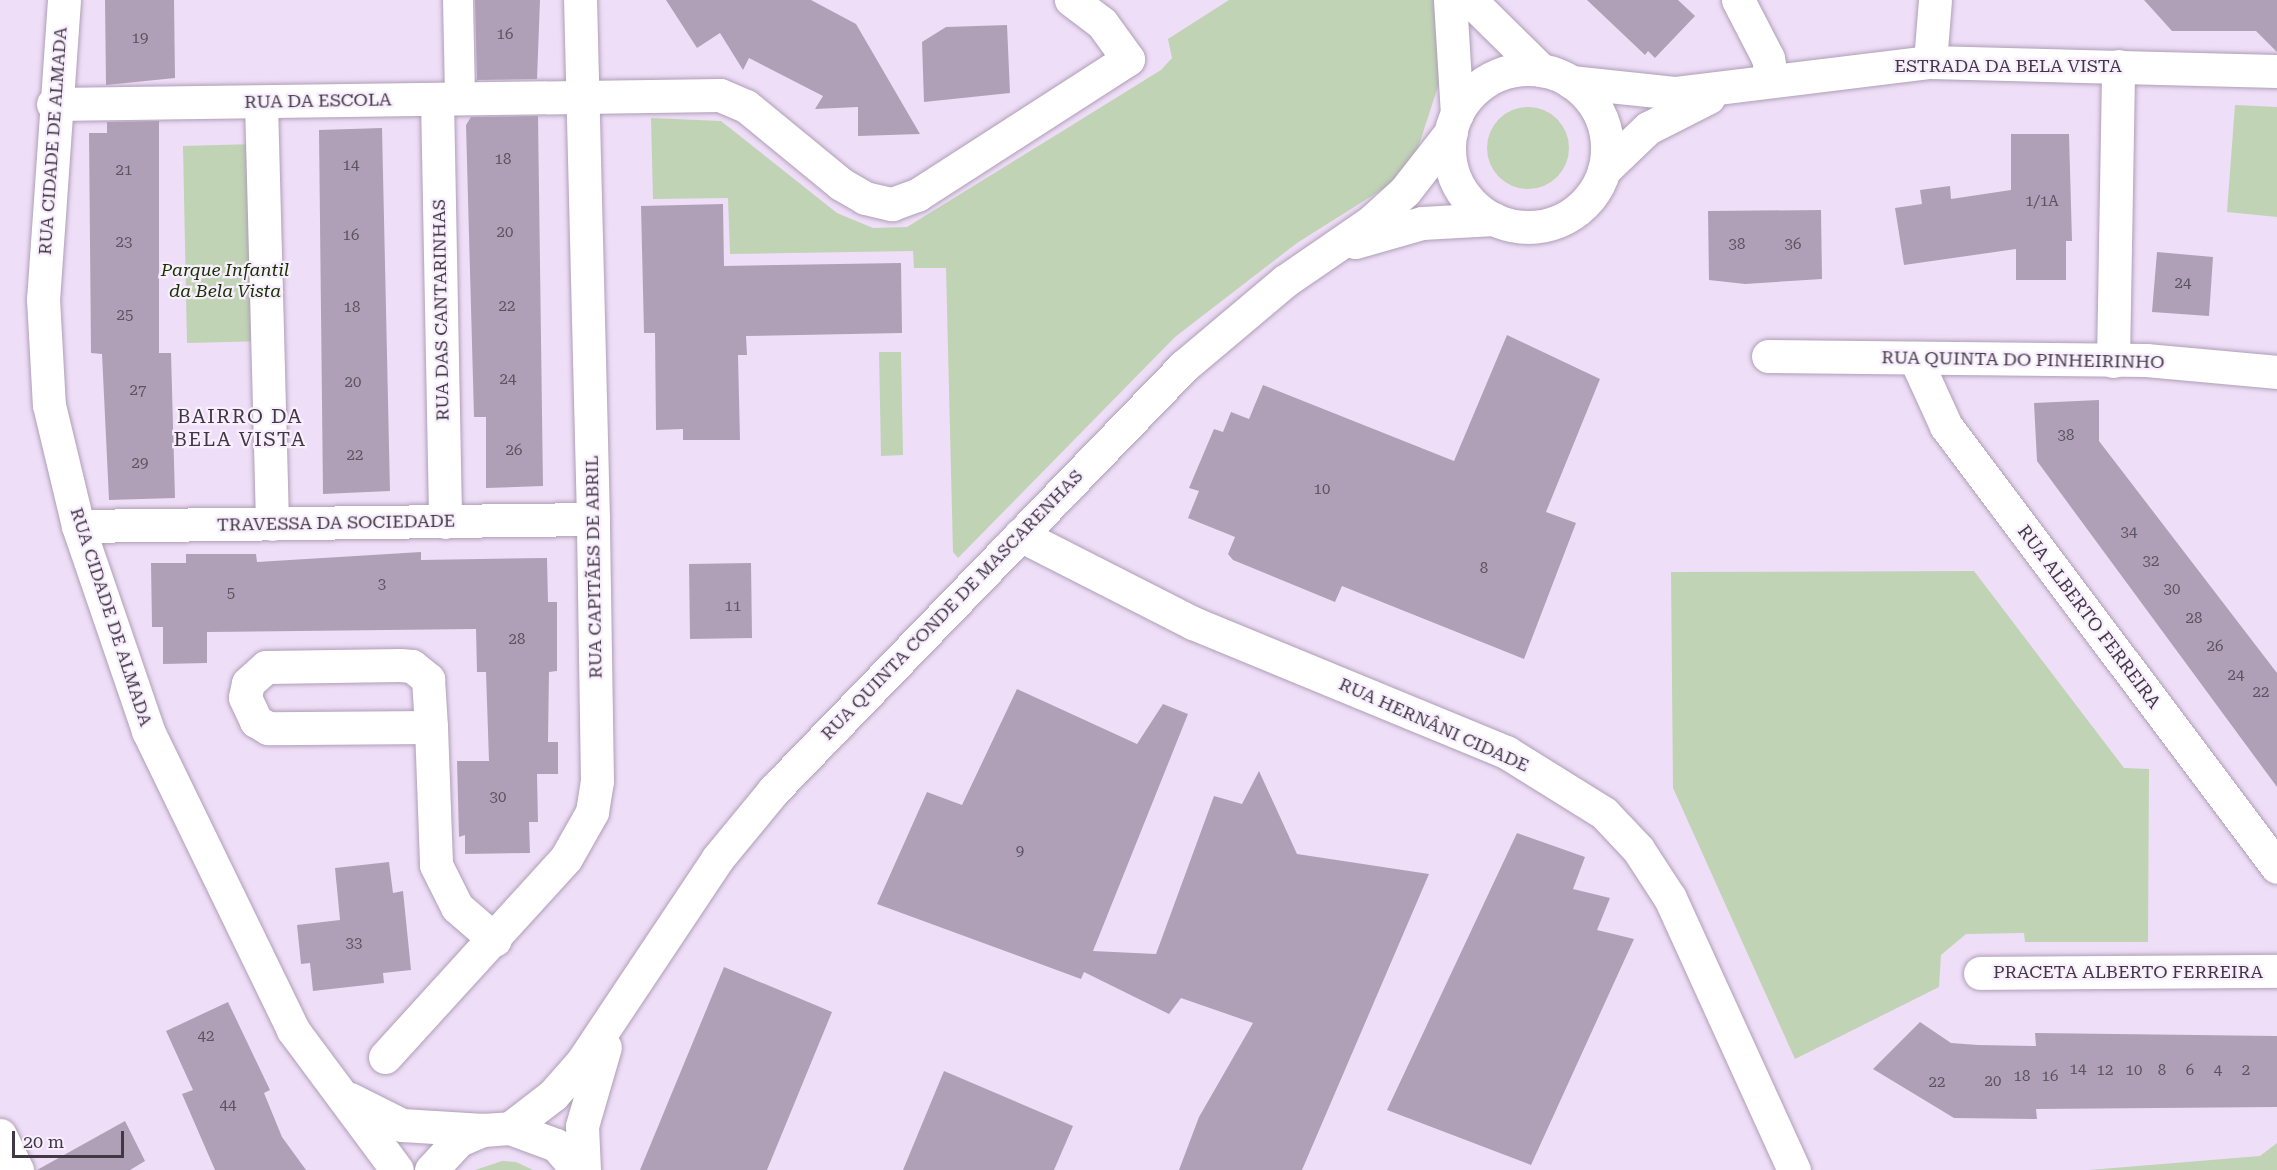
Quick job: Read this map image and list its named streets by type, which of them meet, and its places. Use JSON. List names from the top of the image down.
{
  "streets": {
    "street": [
      "ESTRADA DA BELA VISTA",
      "RUA DA ESCOLA",
      "RUA CIDADE DE ALMADA",
      "RUA DAS CANTARINHAS",
      "RUA QUINTA DO PINHEIRINHO",
      "TRAVESSA DA SOCIEDADE",
      "RUA CAPITÃES DE ABRIL",
      "RUA QUINTA CONDE DE MASCARENHAS",
      "RUA ALBERTO FERREIRA",
      "RUA HERNÂNI CIDADE",
      "PRACETA ALBERTO FERREIRA"
    ]
  },
  "crossings": [
    ["RUA DA ESCOLA", "RUA CIDADE DE ALMADA"],
    ["RUA DA ESCOLA", "RUA DAS CANTARINHAS"],
    ["RUA DA ESCOLA", "RUA CAPITÃES DE ABRIL"],
    ["RUA CIDADE DE ALMADA", "TRAVESSA DA SOCIEDADE"],
    ["RUA DAS CANTARINHAS", "TRAVESSA DA SOCIEDADE"],
    ["RUA QUINTA DO PINHEIRINHO", "RUA ALBERTO FERREIRA"],
    ["TRAVESSA DA SOCIEDADE", "RUA CAPITÃES DE ABRIL"],
    ["RUA QUINTA CONDE DE MASCARENHAS", "RUA HERNÂNI CIDADE"]
  ],
  "districts": ["BAIRRO DA BELA VISTA"],
  "parks": ["Parque Infantil da Bela Vista"],
  "house_numbers": [
    "16",
    "19",
    "18",
    "14",
    "21",
    "1/1A",
    "20",
    "16",
    "23",
    "38",
    "36",
    "24",
    "22",
    "18",
    "25",
    "24",
    "20",
    "27",
    "38",
    "26",
    "22",
    "29",
    "10",
    "34",
    "32",
    "8",
    "3",
    "30",
    "5",
    "11",
    "28",
    "28",
    "26",
    "24",
    "22",
    "30",
    "9",
    "33",
    "42",
    "14",
    "12",
    "10",
    "8",
    "6",
    "4",
    "2",
    "18",
    "16",
    "20",
    "22",
    "44"
  ],
  "scale_bar": "20 m"
}
